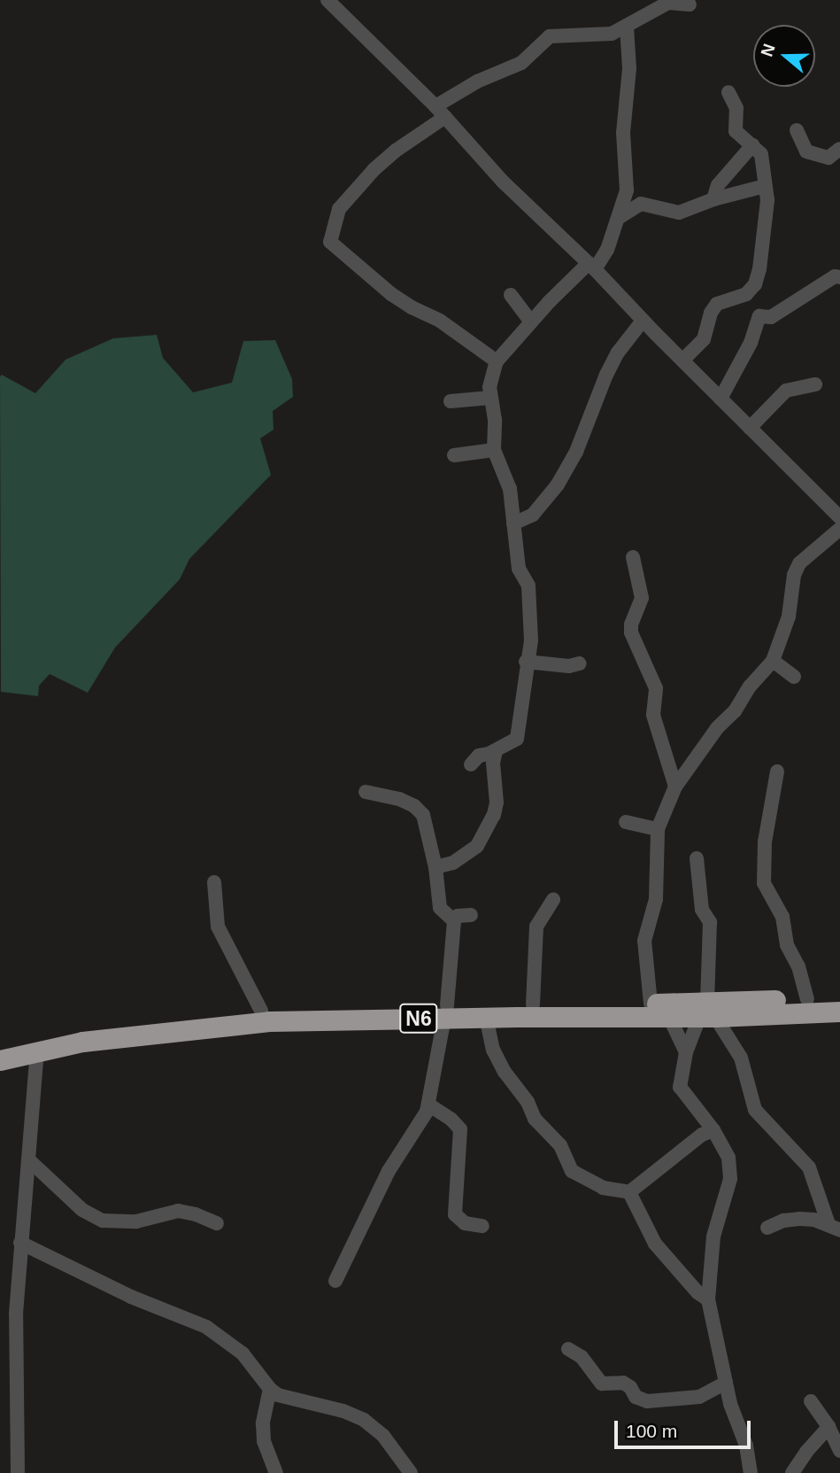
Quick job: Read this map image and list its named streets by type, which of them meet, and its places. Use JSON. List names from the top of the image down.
{
  "streets": {
    "highway": ["N6"]
  },
  "scale_bar": "100 m",
  "north": "left"
}
